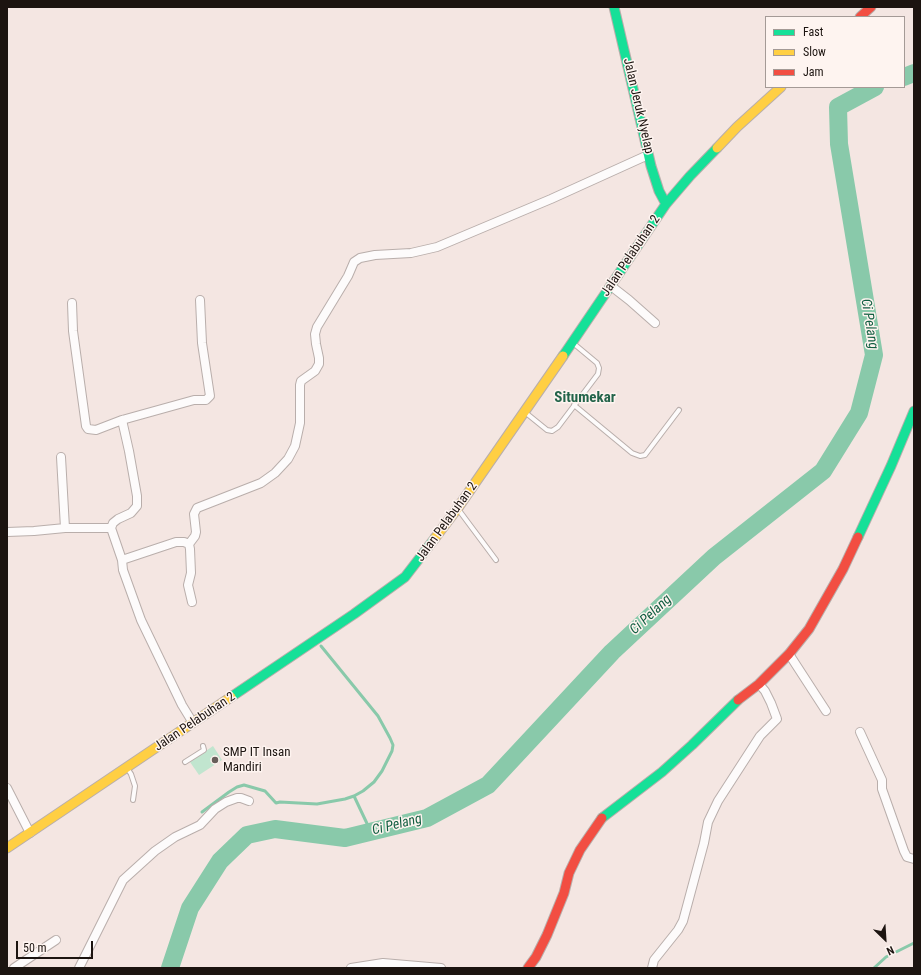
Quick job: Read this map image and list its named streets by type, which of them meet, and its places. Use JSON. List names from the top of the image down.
{
  "streets": {
    "main road": ["Jalan Jeruk Nyelap", "Jalan Pelabuhan 2"]
  },
  "crossings": [
    ["Jalan Jeruk Nyelap", "Jalan Pelabuhan 2"]
  ],
  "districts": ["Situmekar"],
  "water": ["Ci Pelang"],
  "places": ["SMP IT Insan Mandiri"],
  "legend": ["Fast", "Slow", "Jam"],
  "scale_bar": "50 m",
  "north": "bottom right"
}
